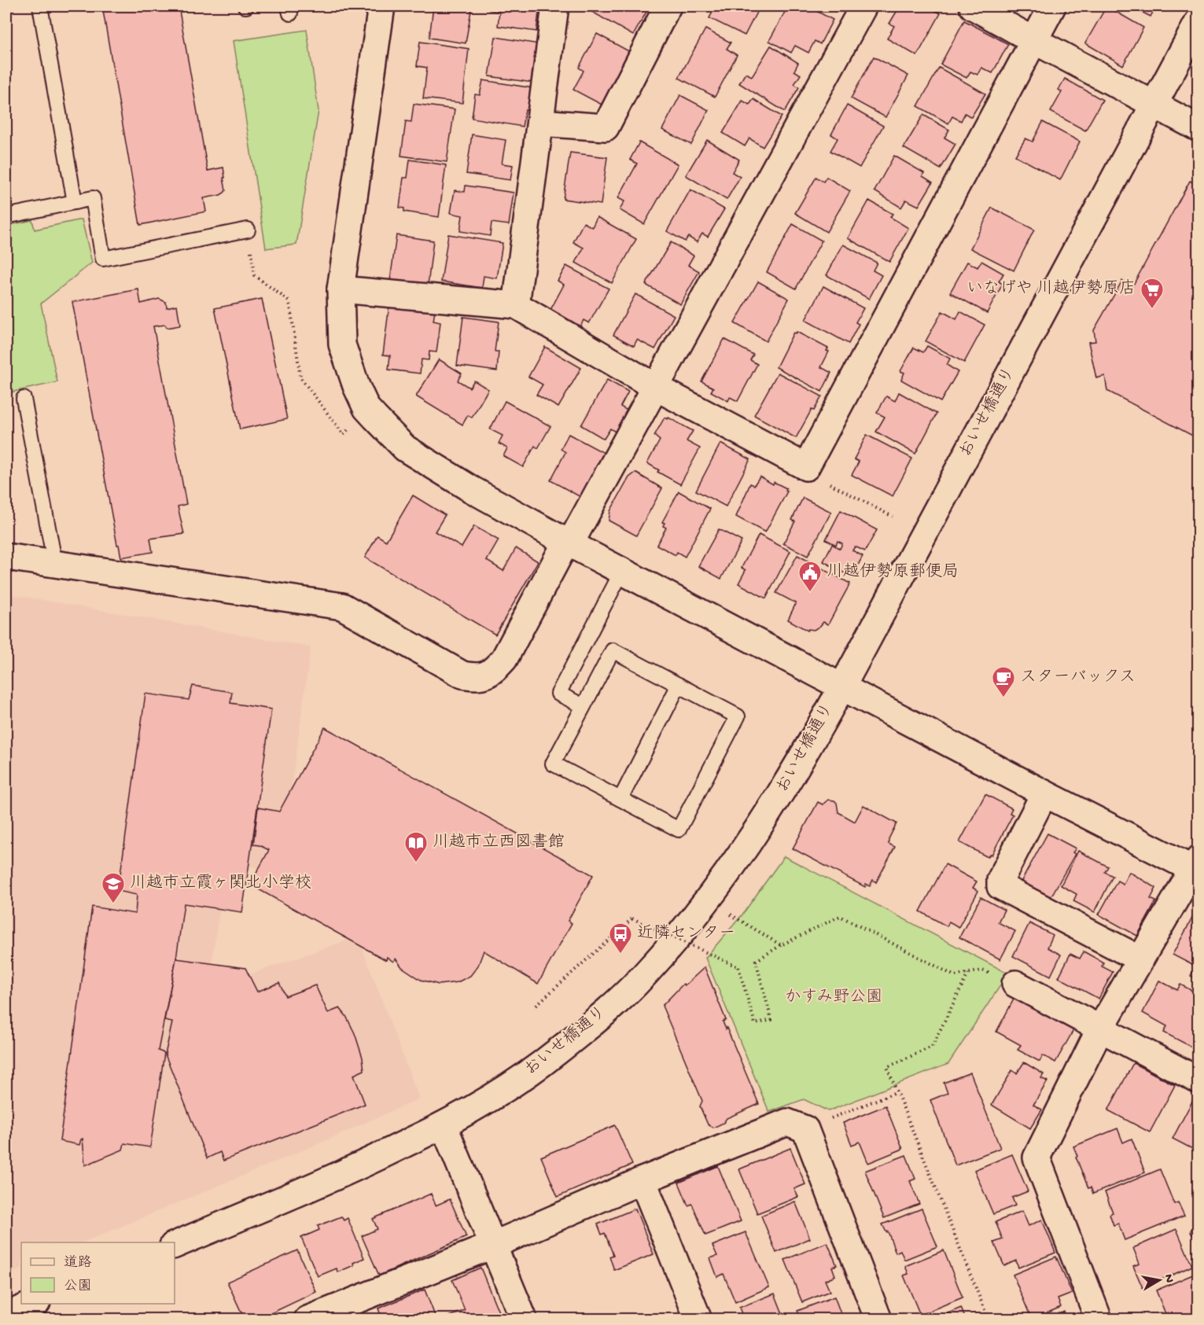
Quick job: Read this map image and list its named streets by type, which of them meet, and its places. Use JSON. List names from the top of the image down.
{
  "streets": {
    "street": ["おいせ橋通り"]
  },
  "parks": ["かすみ野公園"],
  "places": {
    "supermarket": ["いなげや 川越伊勢原店"],
    "public building": ["川越伊勢原郵便局"],
    "cafe": ["スターバックス"],
    "library": ["川越市立西図書館"],
    "school or university": ["川越市立霞ヶ関北小学校"],
    "bus stop": ["近隣センター"]
  },
  "legend": ["道路", "公園"],
  "north": "right"
}
